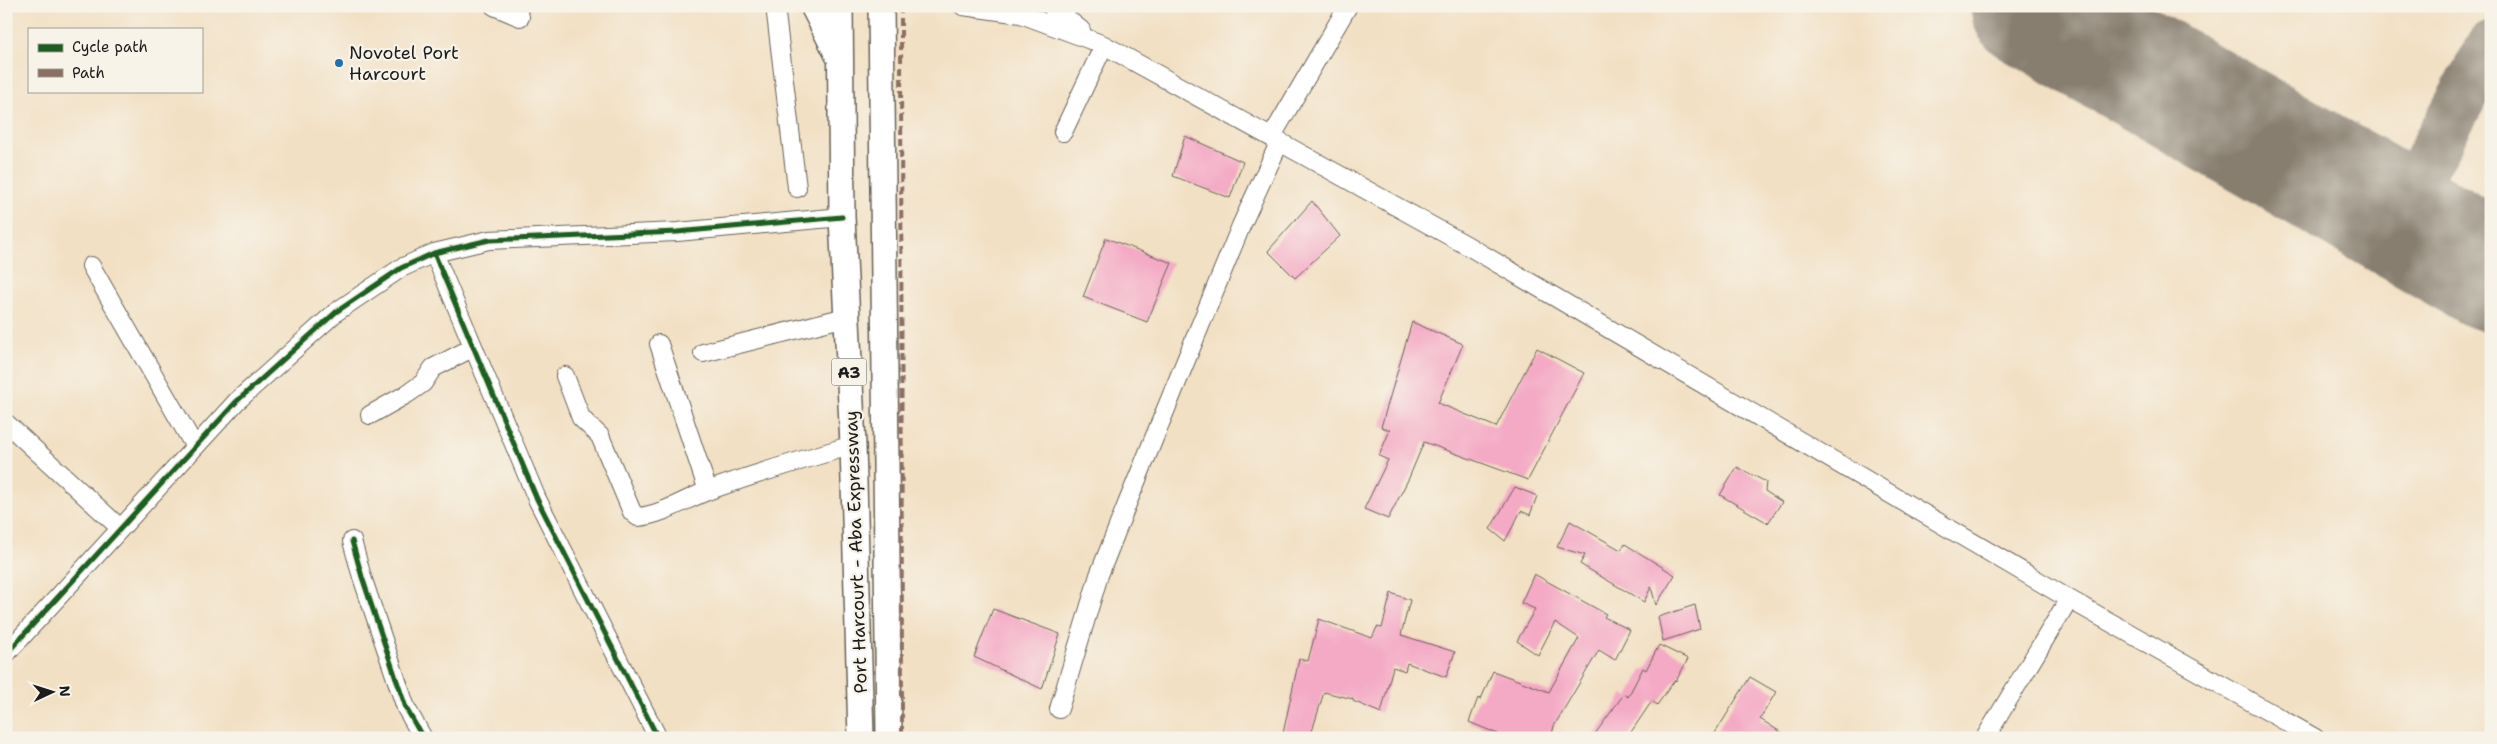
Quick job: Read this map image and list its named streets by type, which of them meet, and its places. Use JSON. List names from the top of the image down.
{
  "streets": {
    "highway": ["A3", "Port Harcourt - Aba Expressway"]
  },
  "places": ["Novotel Port Harcourt"],
  "legend": ["Cycle path", "Path"],
  "north": "right"
}
